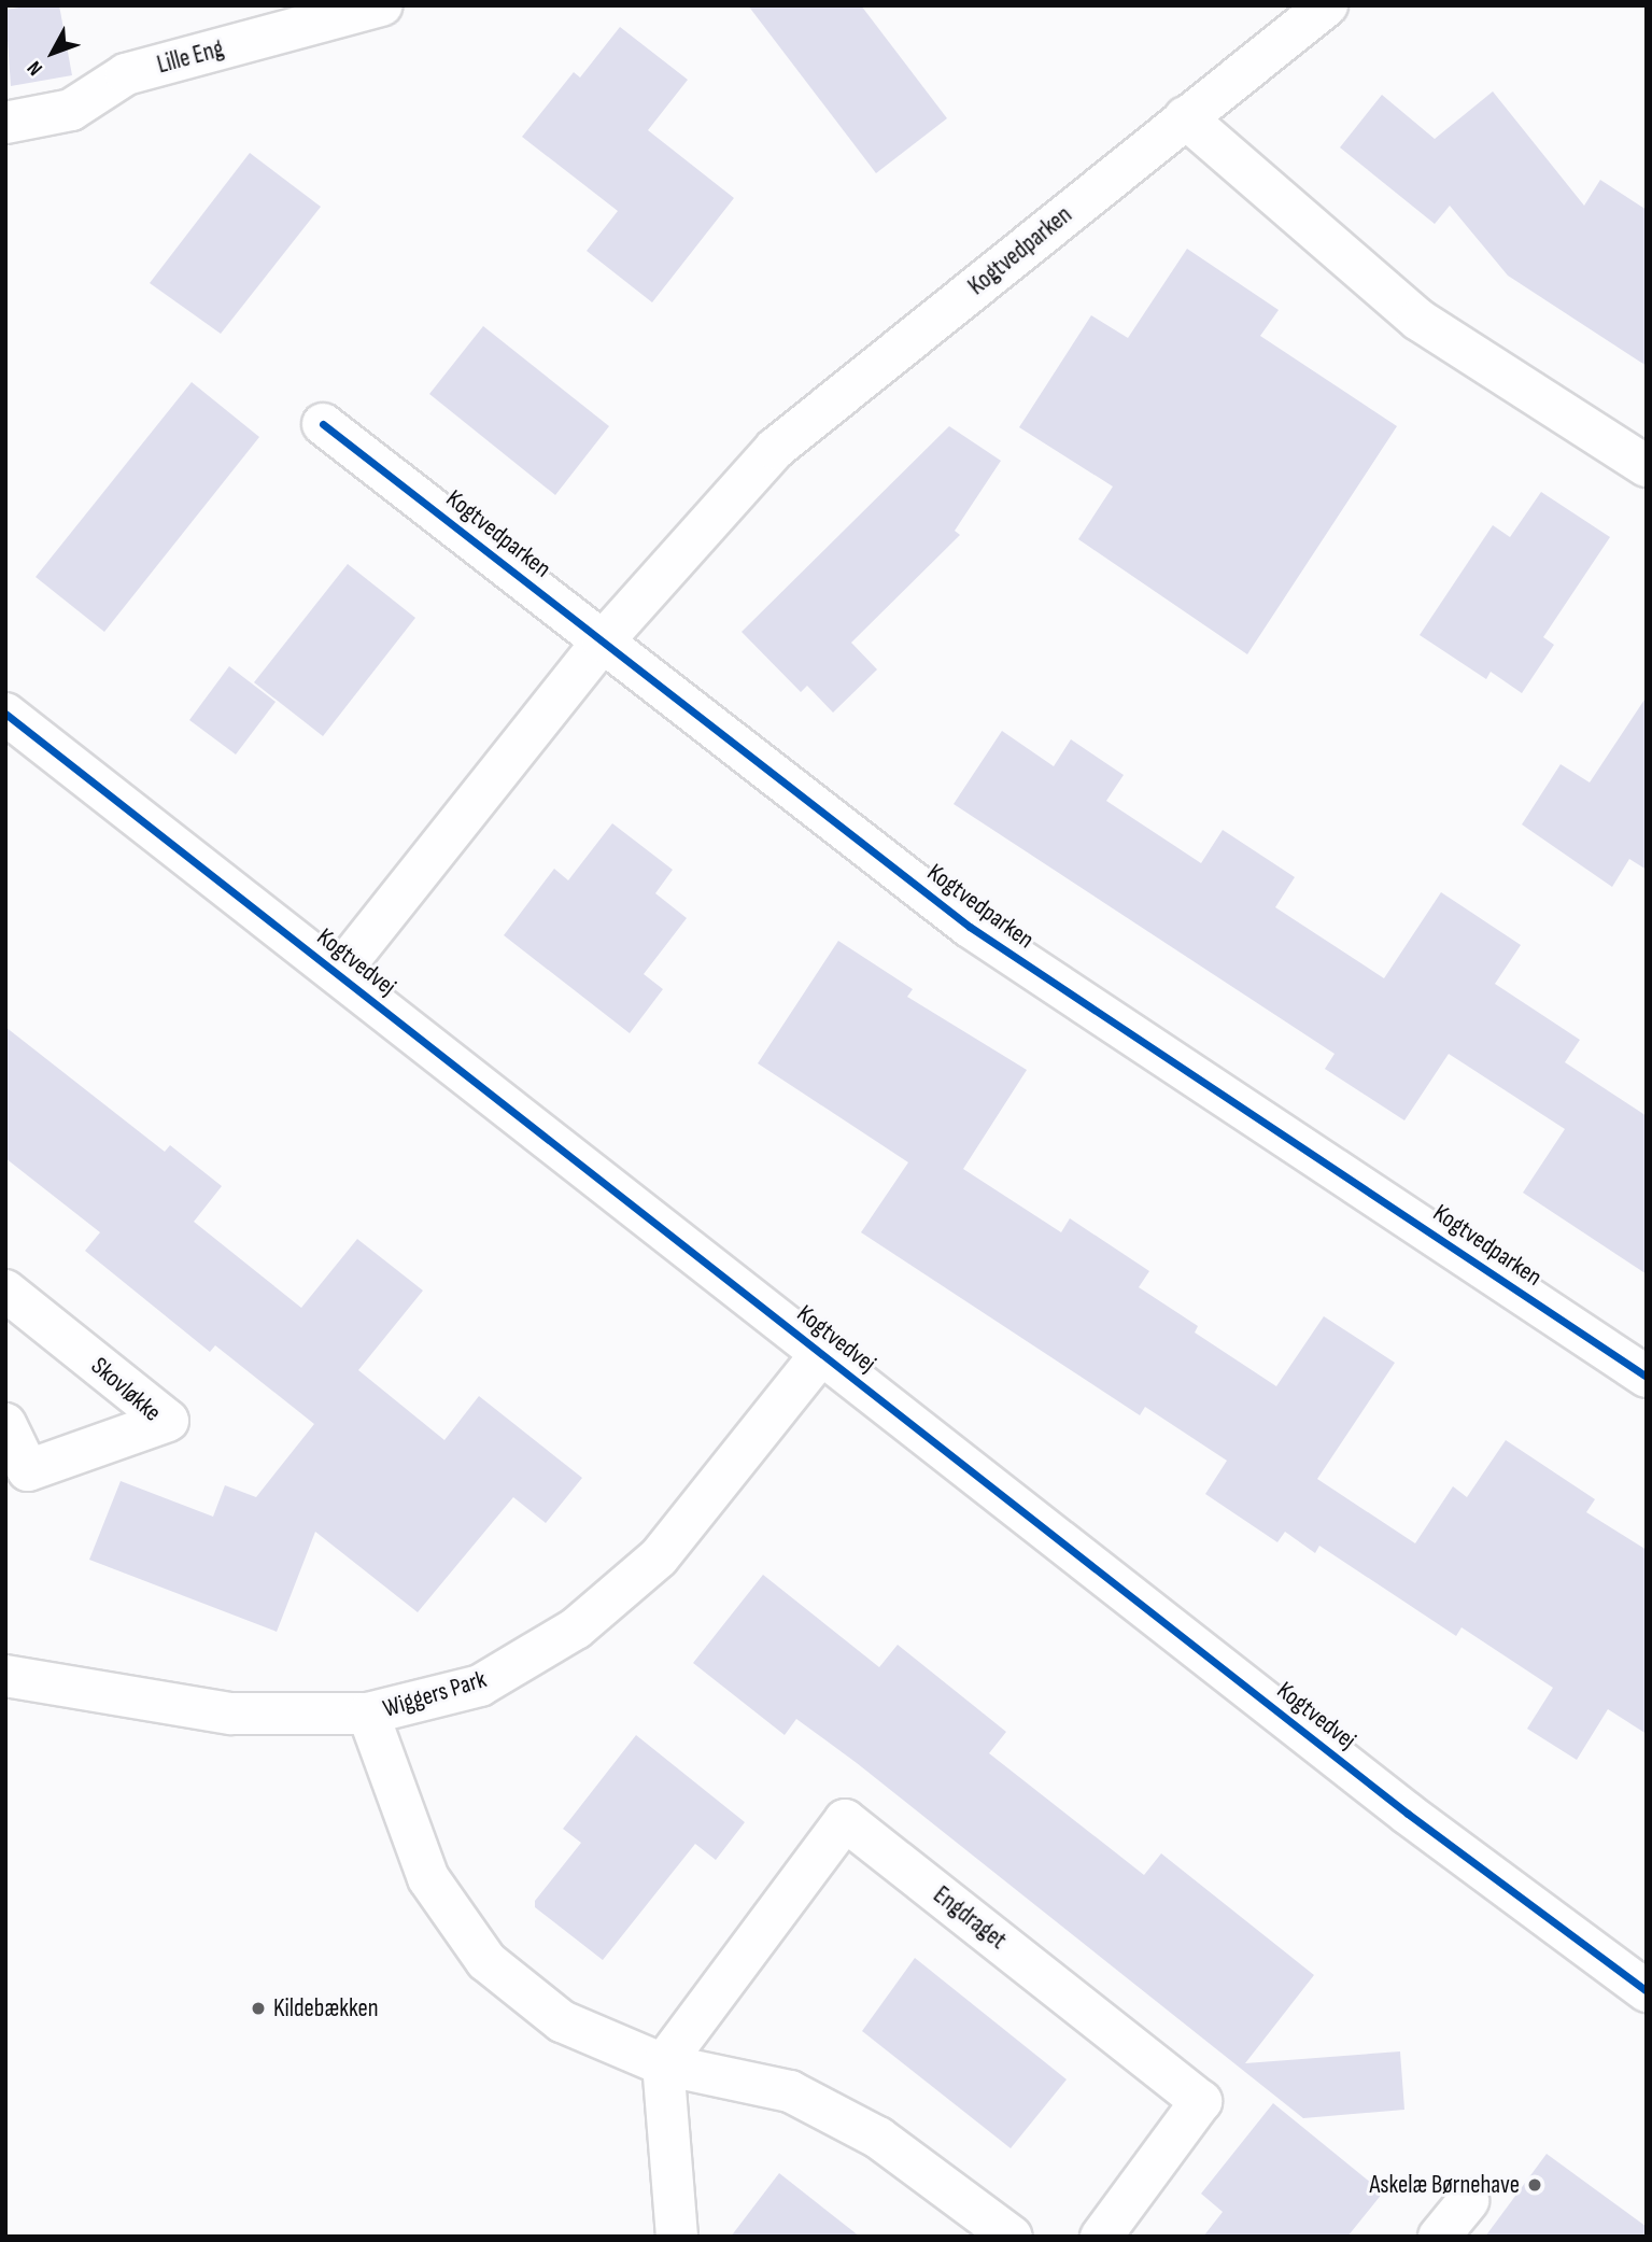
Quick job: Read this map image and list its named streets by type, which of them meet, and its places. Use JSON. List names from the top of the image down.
{
  "streets": {
    "street": [
      "Lille Eng",
      "Kogtvedparken",
      "Kogtvedvej",
      "Skovløkke",
      "Wiggers Park",
      "Engdraget"
    ]
  },
  "crossings": [
    ["Kogtvedparken", "Kogtvedvej"],
    ["Kogtvedvej", "Wiggers Park"]
  ],
  "places": ["Kildebækken", "Askelæ Børnehave"],
  "north": "bottom left"
}
